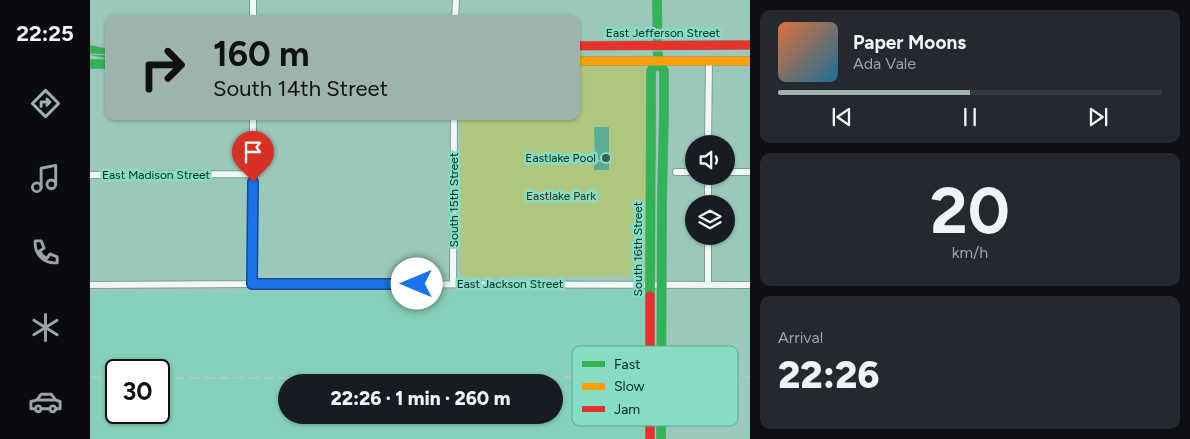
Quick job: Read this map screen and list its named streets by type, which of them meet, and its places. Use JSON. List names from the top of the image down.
{
  "streets": {
    "main road": ["East Jefferson Street", "South 16th Street"],
    "street": ["East Madison Street", "South 15th Street", "East Jackson Street"]
  },
  "crossings": [
    ["East Jefferson Street", "South 16th Street"],
    ["South 15th Street", "East Jackson Street"]
  ],
  "parks": ["Eastlake Park"],
  "places": ["Eastlake Pool"],
  "legend": ["Fast", "Slow", "Jam"],
  "page": {
    "tabs": "22:25",
    "turn": ["160 m", "South 14th Street"],
    "song": ["Paper Moons", "Ada Vale"],
    "tile": [
      ["20", "km/h"],
      ["Arrival", "22:26"]
    ],
    "limit": "30",
    "trip": "22:26 · 1 min · 260 m"
  }
}
